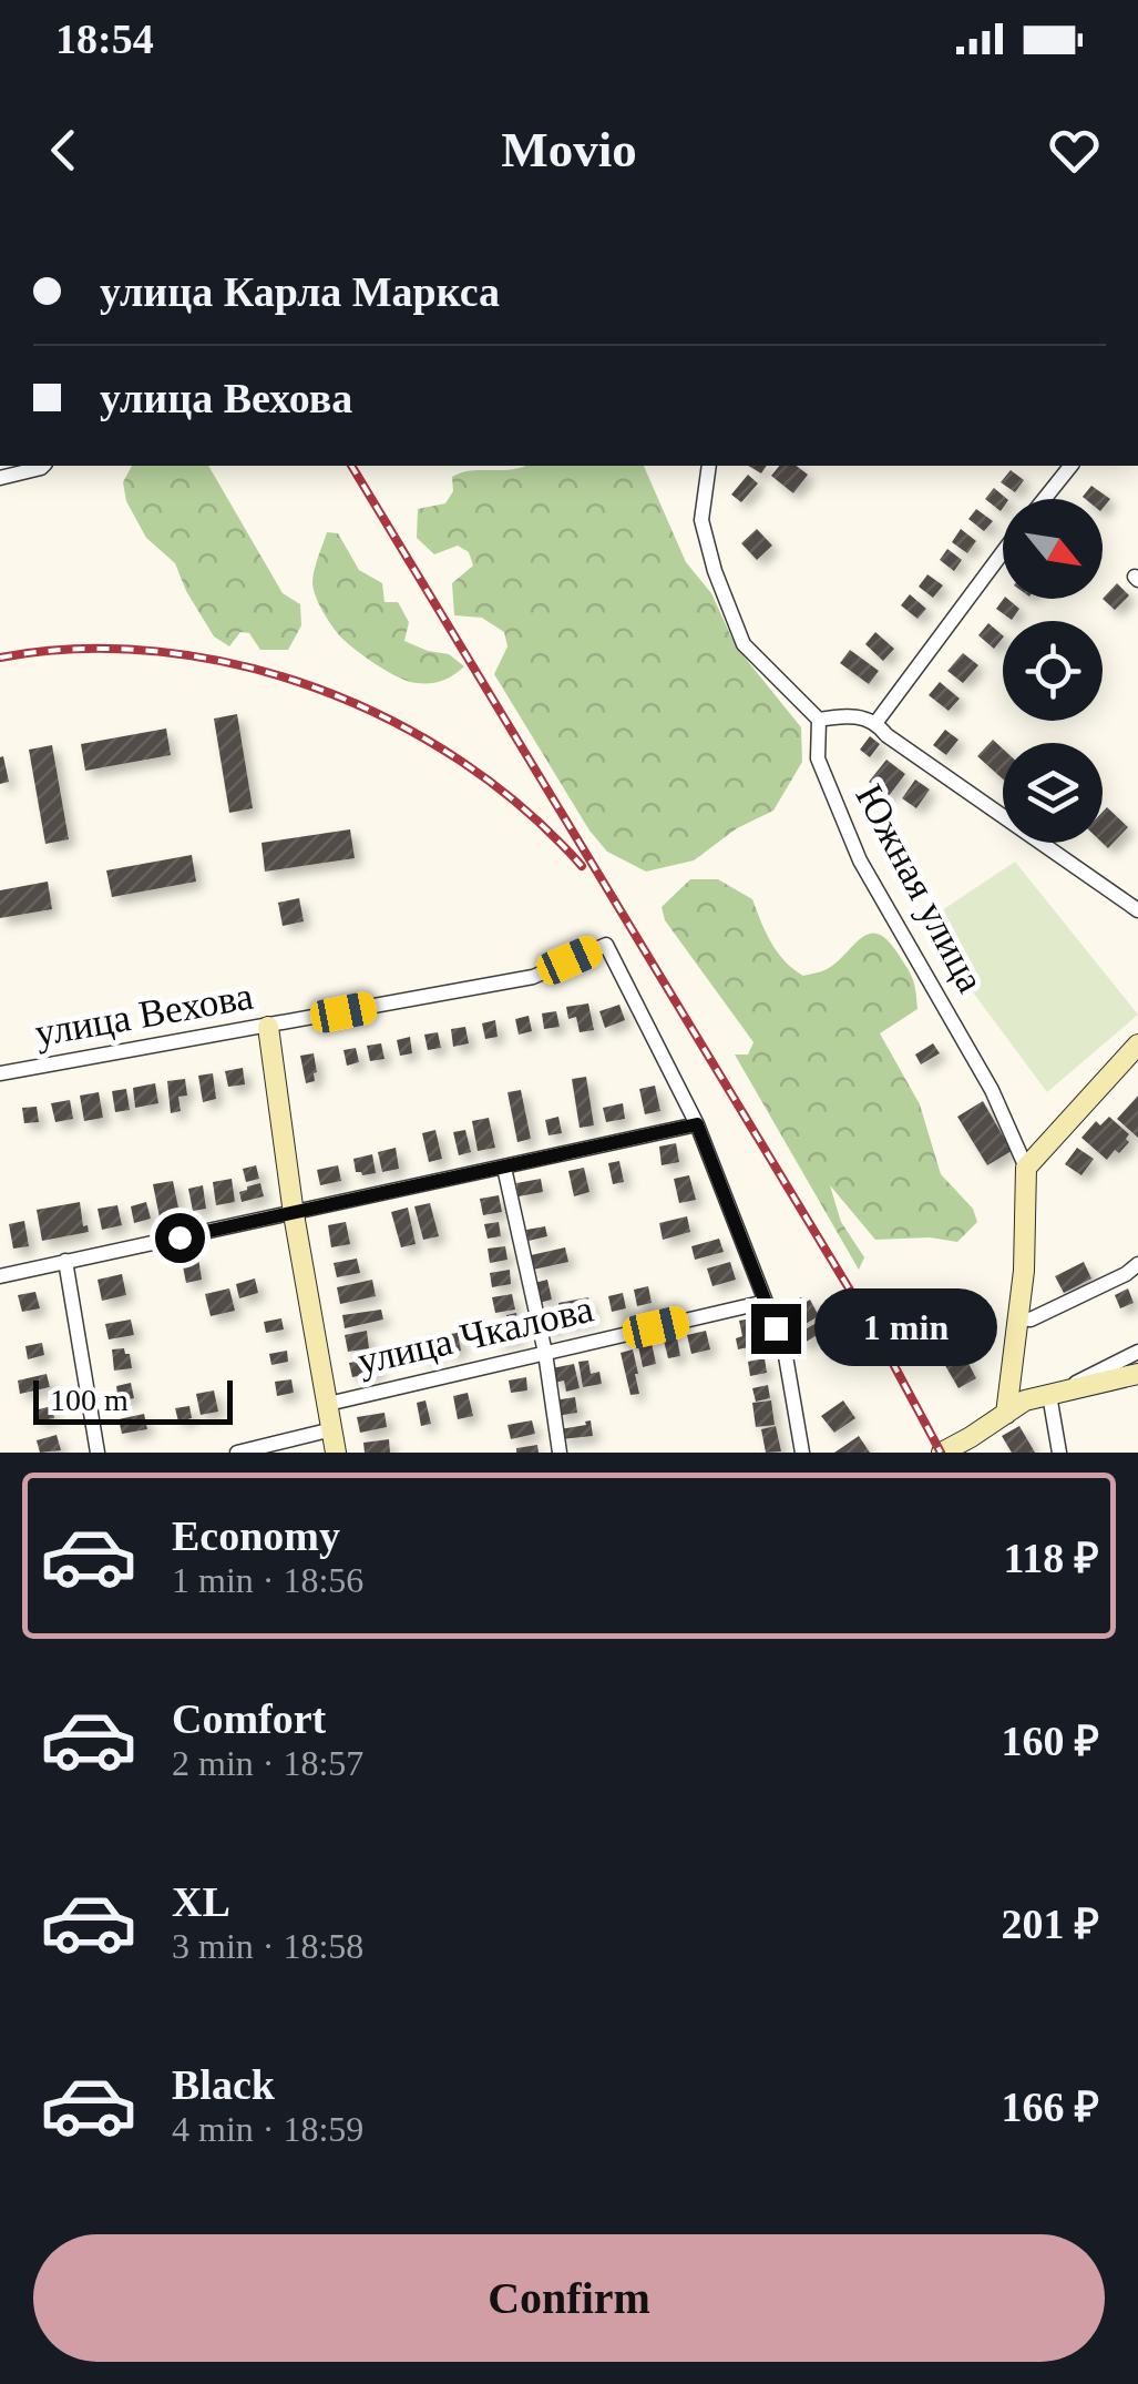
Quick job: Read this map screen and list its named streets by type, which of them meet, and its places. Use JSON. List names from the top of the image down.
{
  "streets": {
    "street": ["Южная улица", "улица Вехова", "улица Чкалова"]
  },
  "crossings": [
    ["улица Вехова", "улица Чкалова"]
  ],
  "scale_bar": "100 m",
  "north": "bottom right",
  "page": {
    "status": "18:54",
    "header": "Movio",
    "banner": ["улица Карла Маркса", "улица Вехова"],
    "bubble": "1 min",
    "scale": "100 m",
    "list": [
      {
        "name": "Economy",
        "note": "1 min · 18:56",
        "value": "118 ₽"
      },
      {
        "name": "Comfort",
        "note": "2 min · 18:57",
        "value": "160 ₽"
      },
      {
        "name": "XL",
        "note": "3 min · 18:58",
        "value": "201 ₽"
      },
      {
        "name": "Black",
        "note": "4 min · 18:59",
        "value": "166 ₽"
      }
    ],
    "buttons": "Confirm"
  }
}
